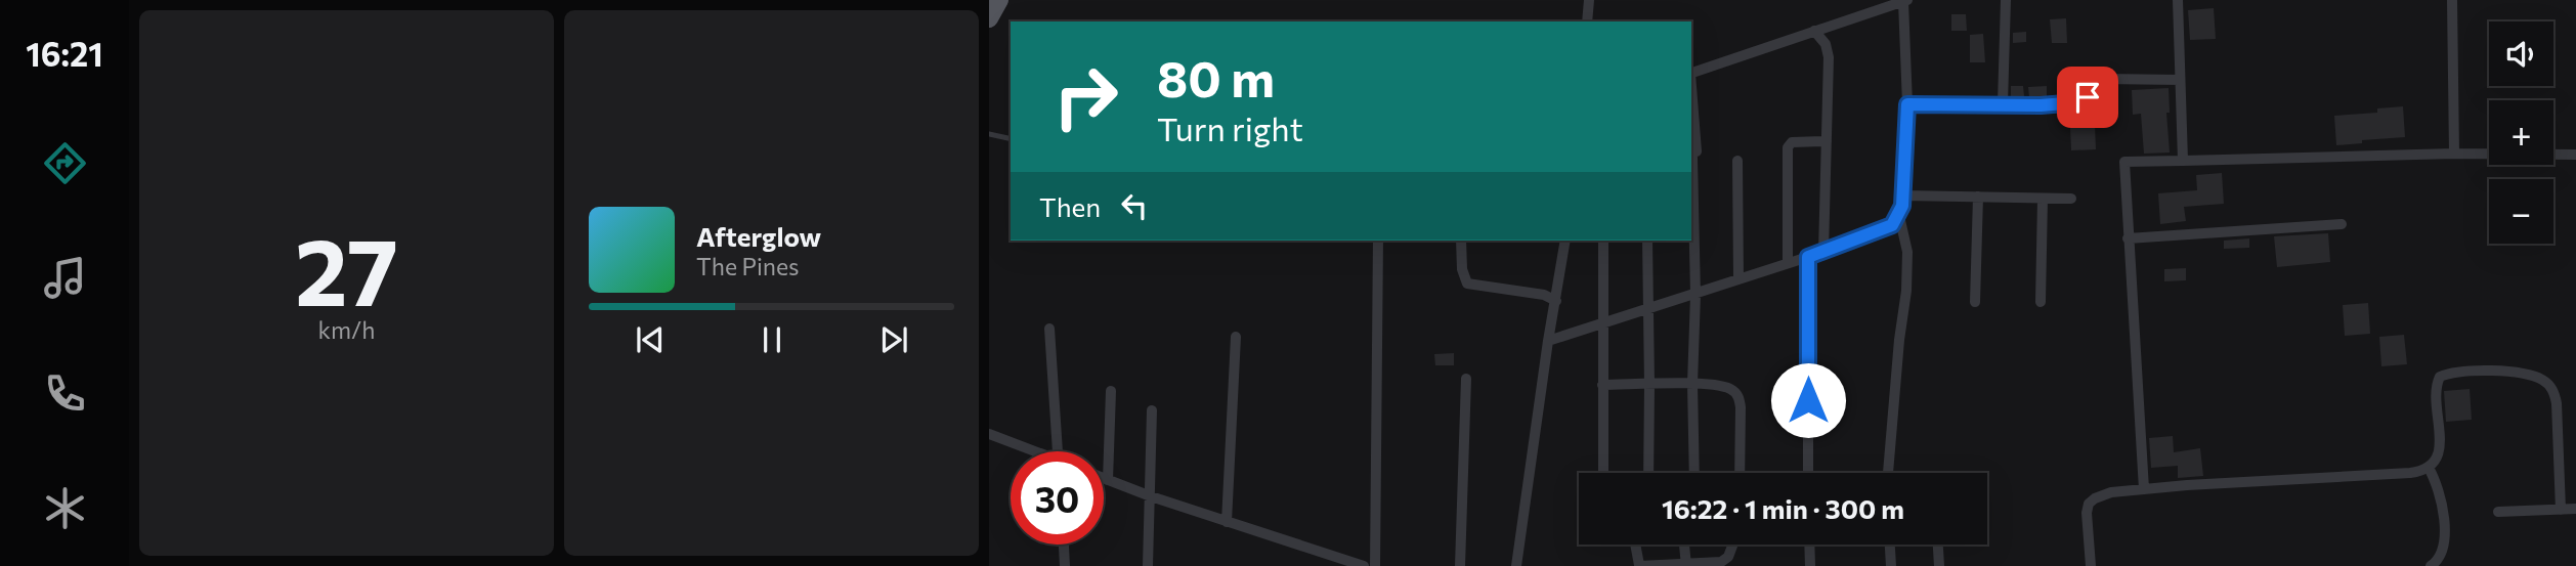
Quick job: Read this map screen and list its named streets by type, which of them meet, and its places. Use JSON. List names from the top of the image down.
{
  "page": {
    "tabs": "16:21",
    "tile": ["27", "km/h"],
    "map_buttons": ["+", "−"],
    "turn": ["80 m", "Turn right"],
    "then": "Then",
    "song": ["Afterglow", "The Pines"],
    "limit": "30",
    "trip": "16:22 · 1 min · 300 m"
  }
}
